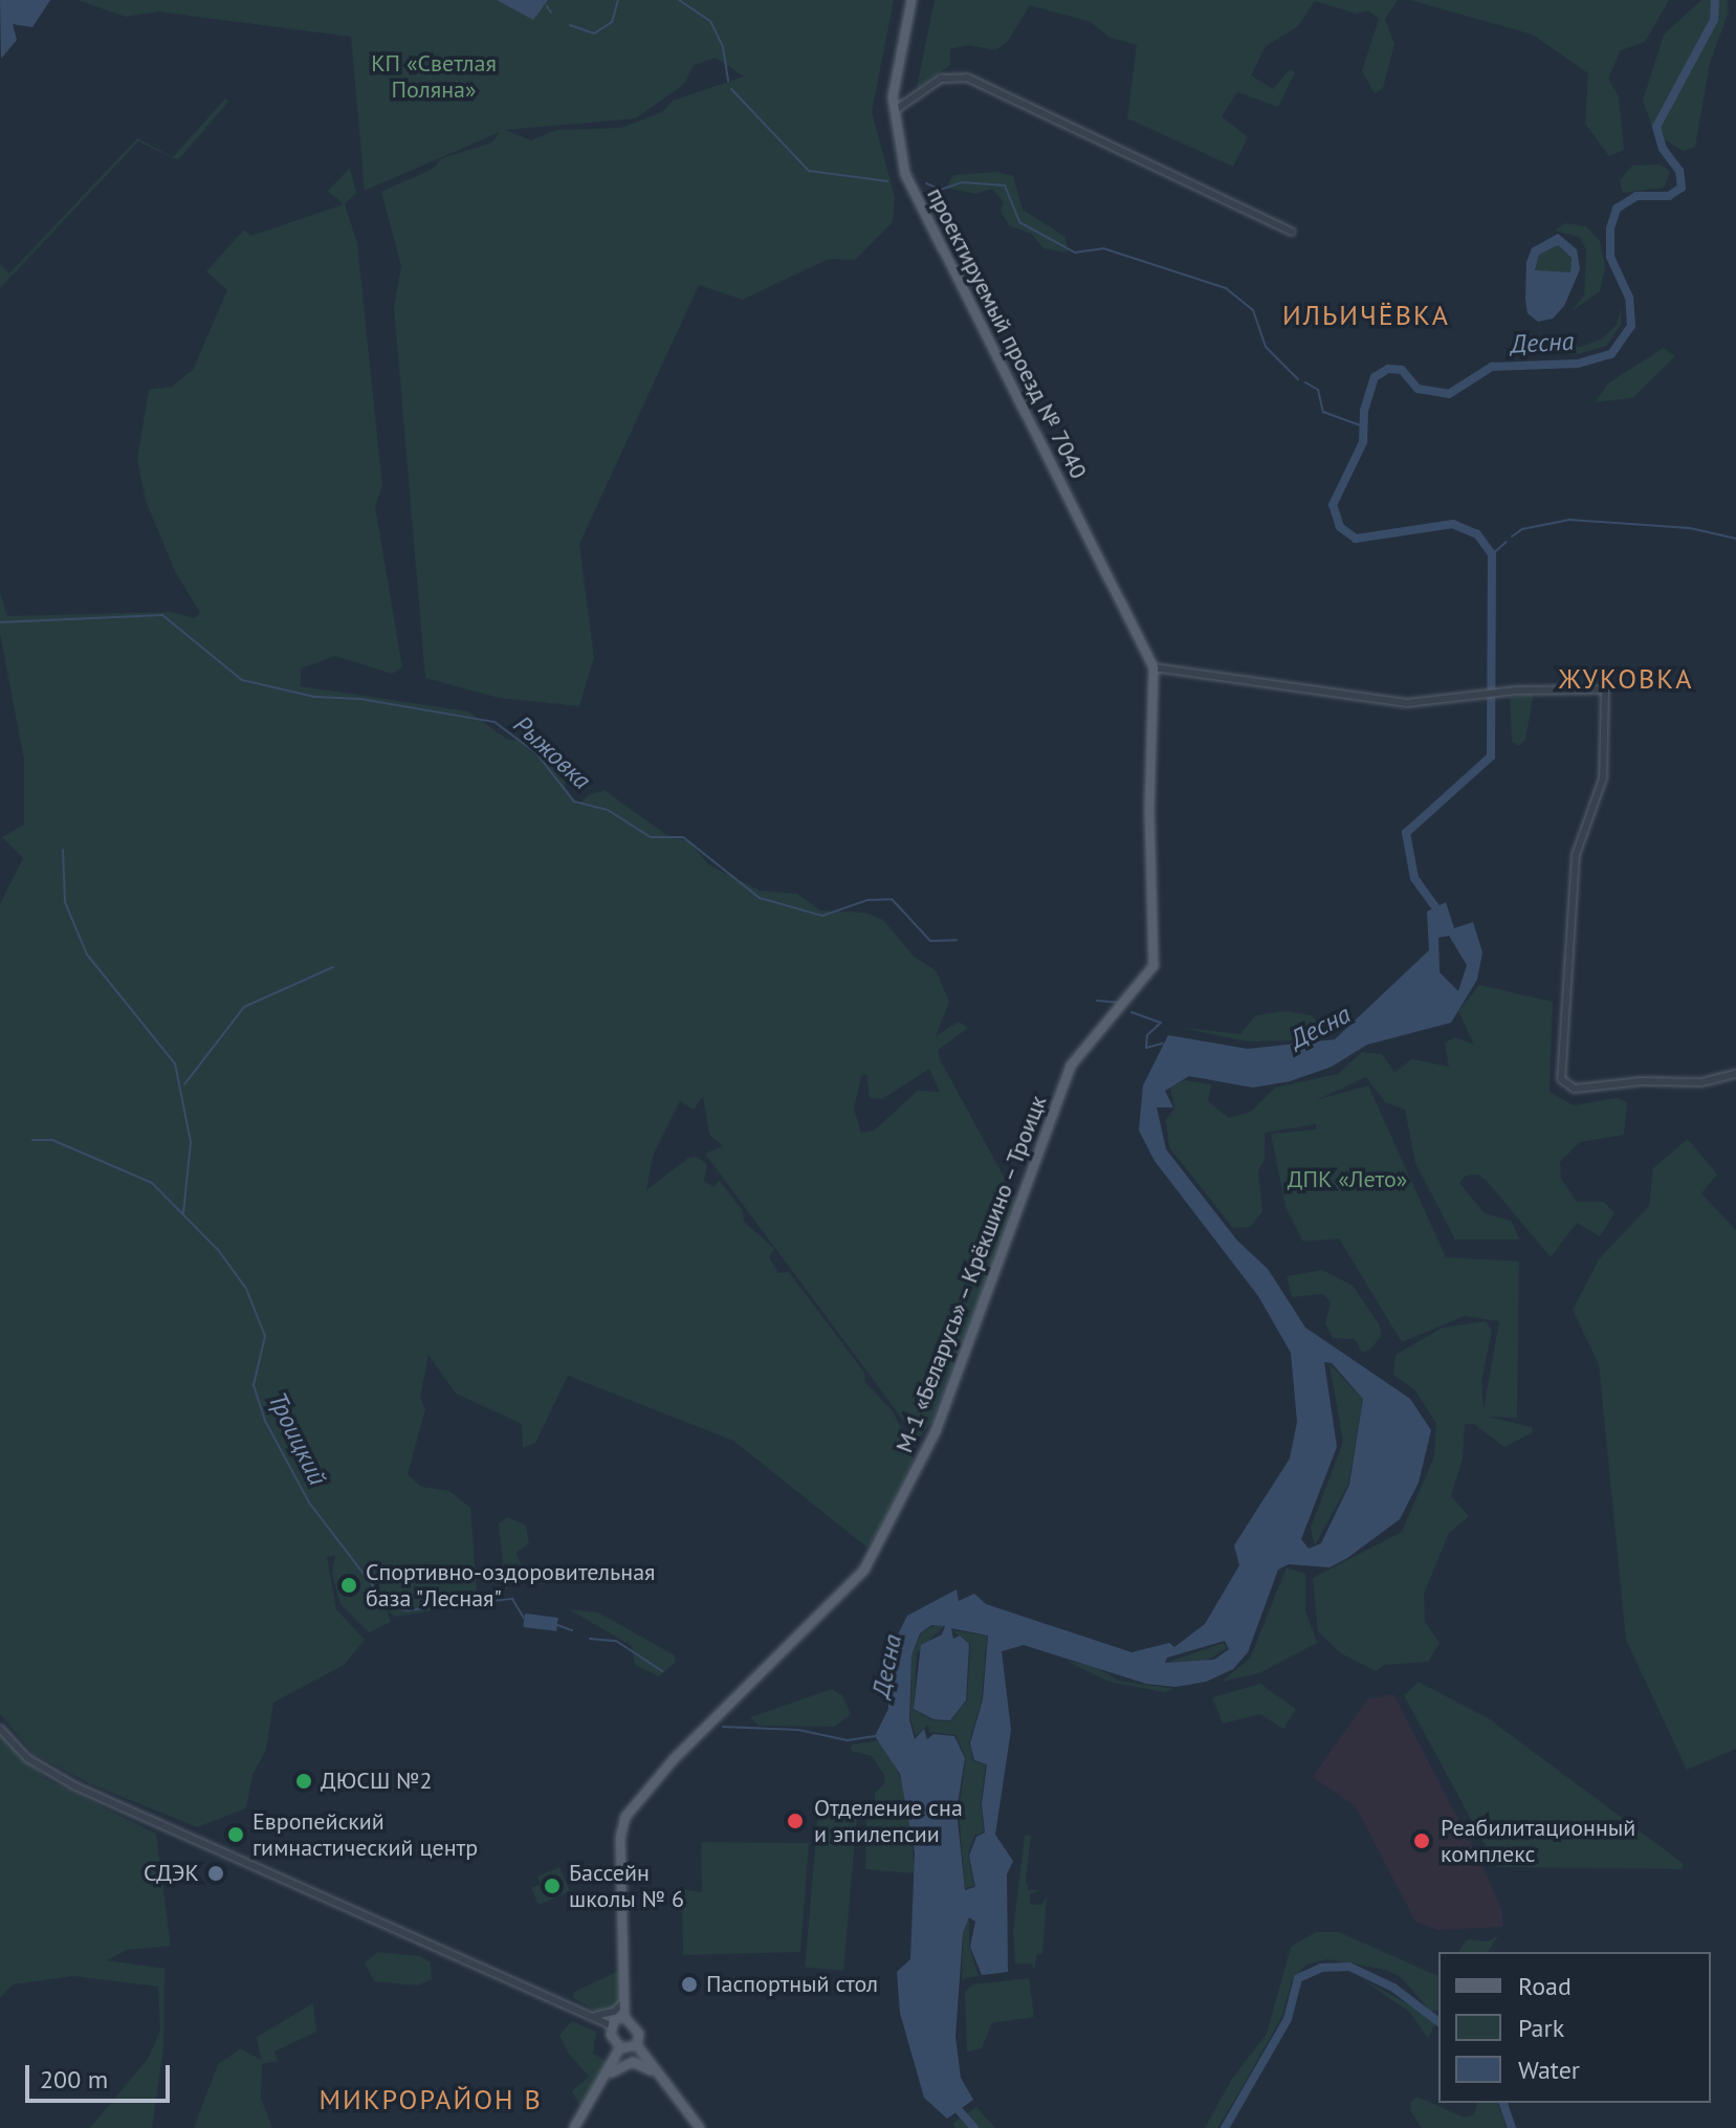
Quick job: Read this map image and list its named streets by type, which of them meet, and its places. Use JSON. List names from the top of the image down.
{
  "streets": {
    "main road": ["проектируемый проезд № 7040", "М-1 «Беларусь» – Крёкшино – Троицк"]
  },
  "crossings": [
    ["проектируемый проезд № 7040", "М-1 «Беларусь» – Крёкшино – Троицк"]
  ],
  "districts": ["ИЛЬИЧЁВКА", "ЖУКОВКА", "МИКРОРАЙОН В"],
  "water": ["Десна", "Рыжовка", "Троицкий"],
  "parks": ["КП «Светлая Поляна»", "ДПК «Лето»"],
  "places": [
    "Спортивно-оздоровительная база \"Лесная\"",
    "ДЮСШ №2",
    "Отделение сна и эпилепсии",
    "Европейский гимнастический центр",
    "Реабилитационный комплекс",
    "СДЭК",
    "Бассейн школы № 6",
    "Паспортный стол"
  ],
  "legend": ["Road", "Park", "Water"],
  "scale_bar": "200 m"
}
